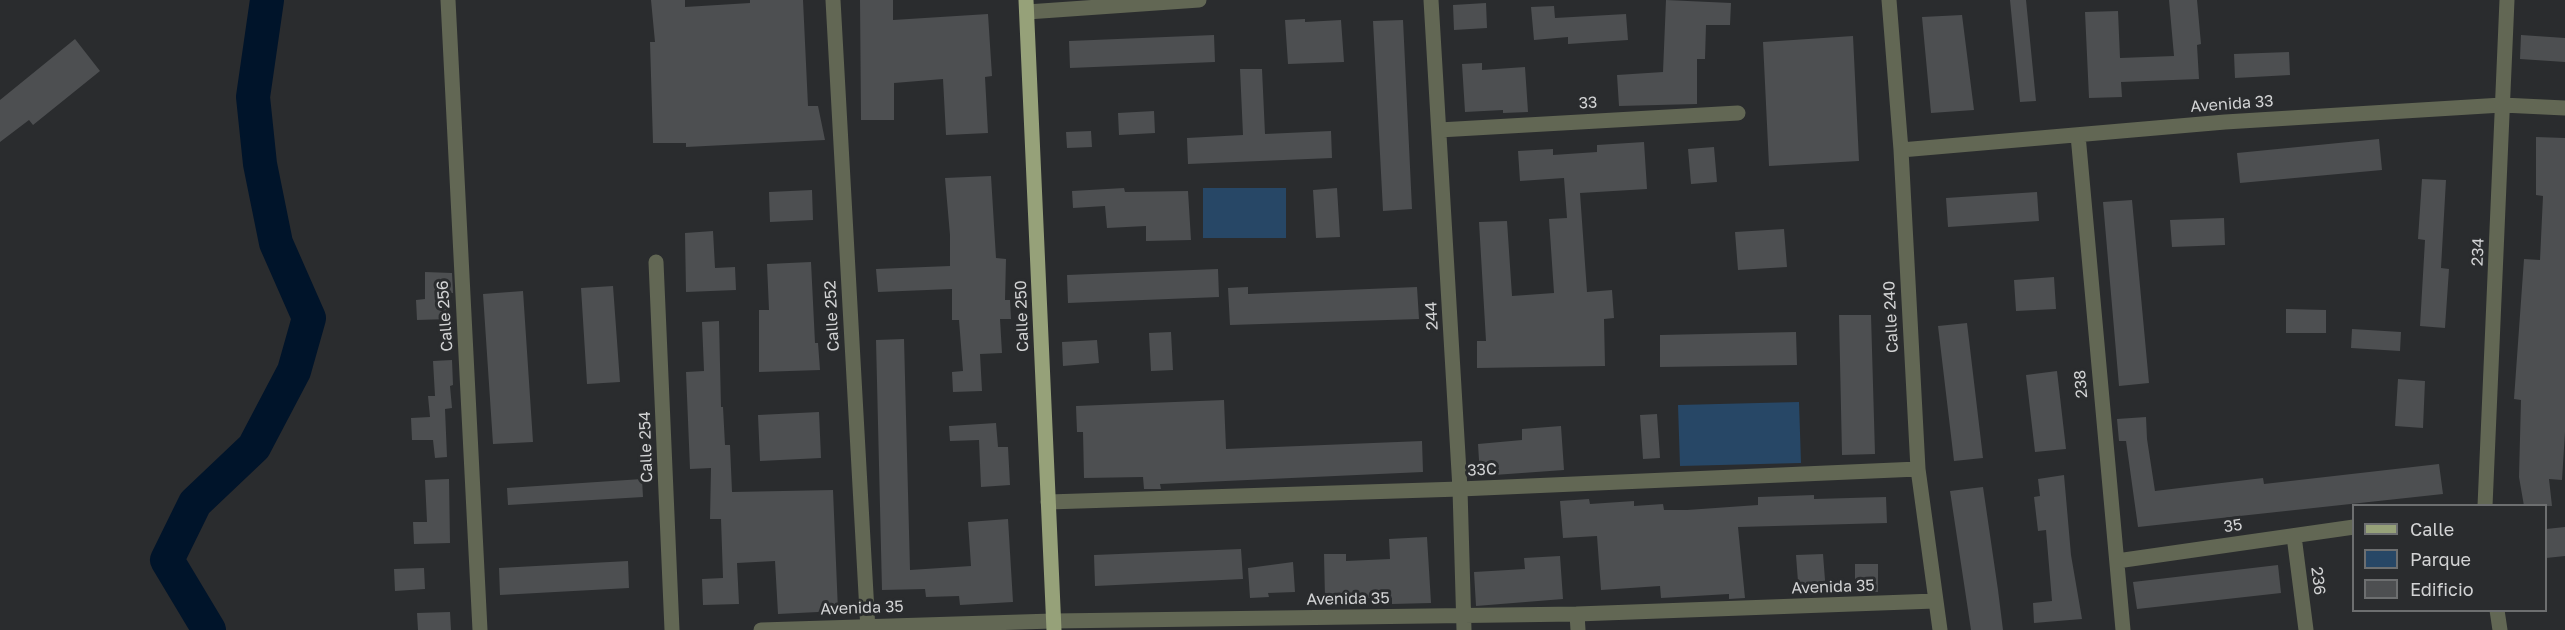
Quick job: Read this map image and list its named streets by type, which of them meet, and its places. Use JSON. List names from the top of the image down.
{
  "streets": {
    "main road": ["Calle 250"],
    "street": [
      "33",
      "Avenida 33",
      "234",
      "Calle 256",
      "Calle 252",
      "244",
      "Calle 240",
      "238",
      "Calle 254",
      "33C",
      "35",
      "236",
      "Avenida 35"
    ]
  },
  "crossings": [
    ["33", "244"],
    ["Avenida 33", "234"],
    ["Avenida 33", "Calle 240"],
    ["Avenida 33", "238"],
    ["Calle 252", "Avenida 35"],
    ["Calle 250", "33C"],
    ["Calle 250", "Avenida 35"],
    ["244", "33C"],
    ["244", "Avenida 35"],
    ["Calle 240", "33C"],
    ["Calle 240", "Avenida 35"],
    ["238", "35"],
    ["35", "236"]
  ],
  "legend": ["Calle", "Parque", "Edificio"]
}
